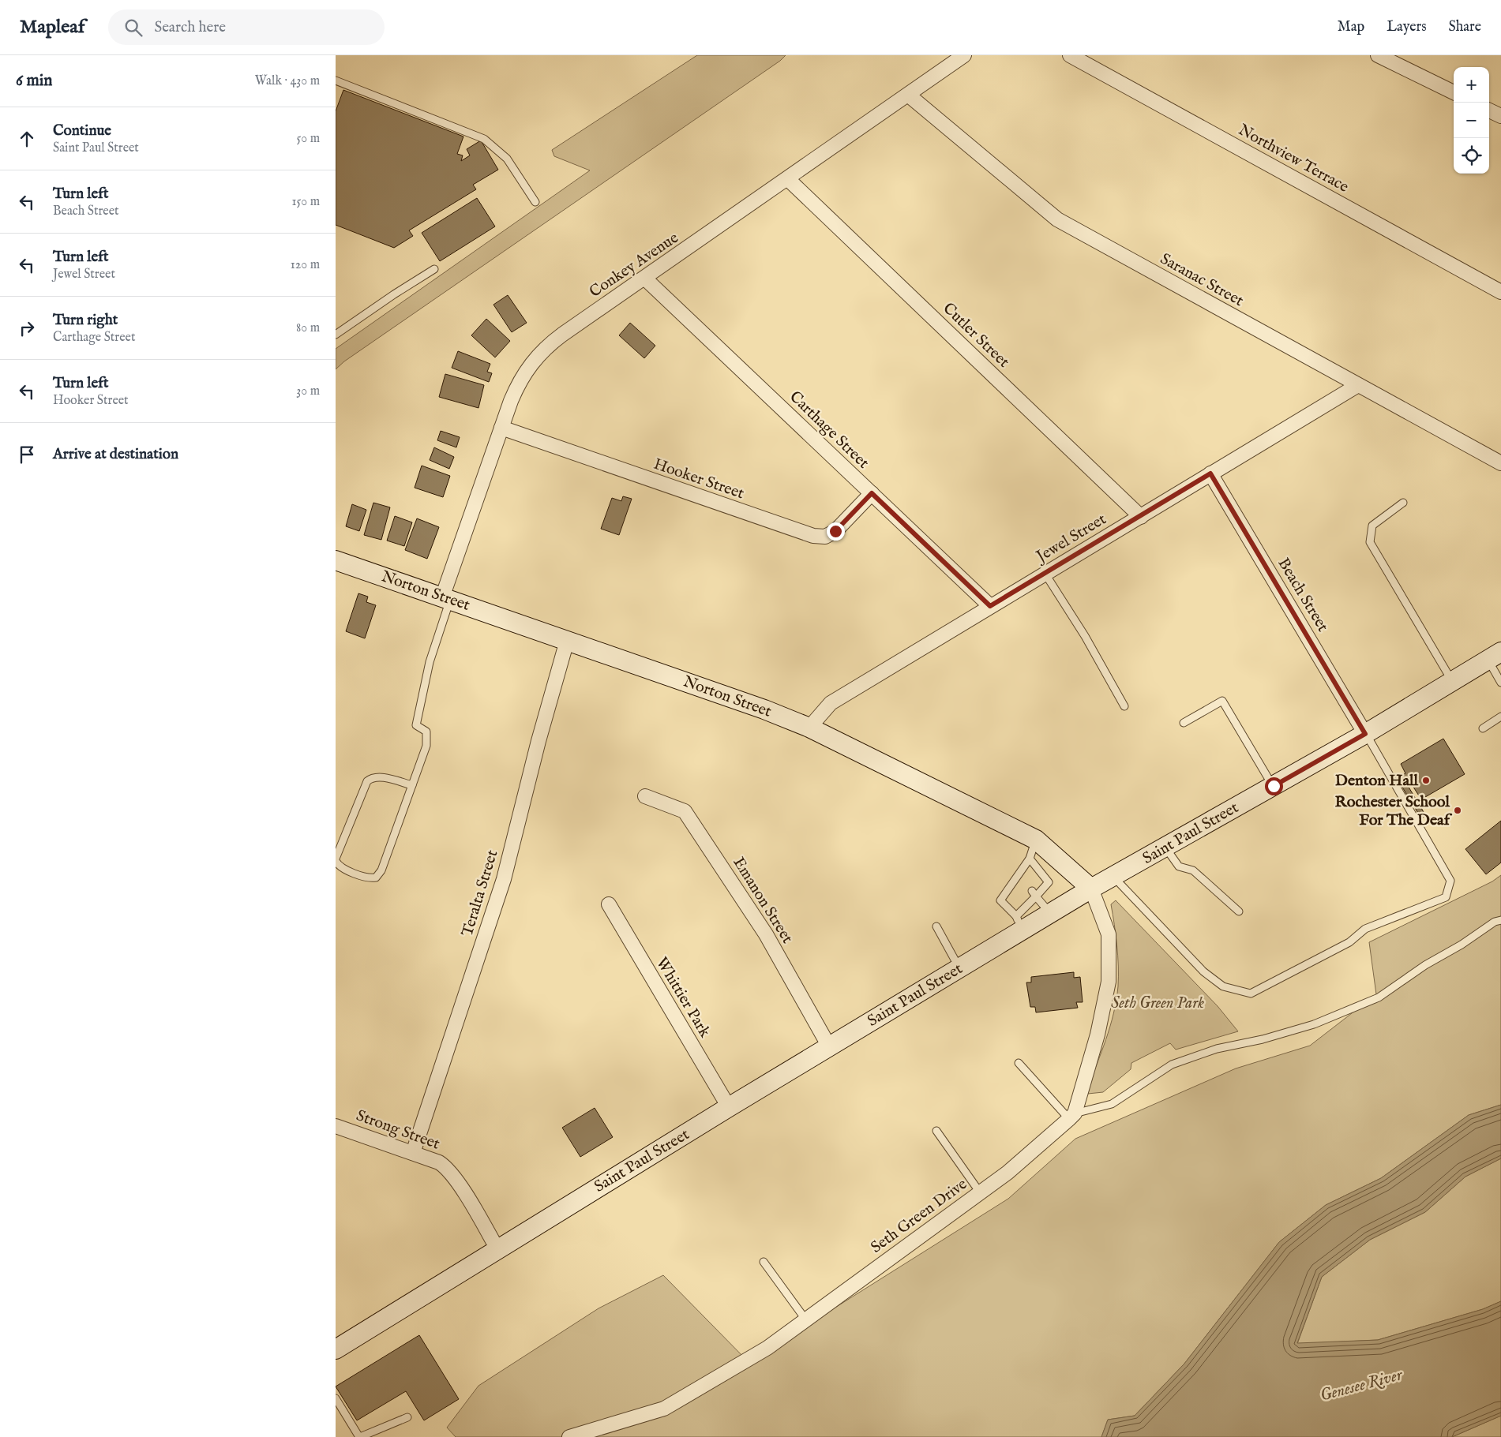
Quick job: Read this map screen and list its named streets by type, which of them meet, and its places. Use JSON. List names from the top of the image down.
{
  "streets": {
    "main road": ["Norton Street", "Saint Paul Street"],
    "street": [
      "Northview Terrace",
      "Conkey Avenue",
      "Saranac Street",
      "Cutler Street",
      "Carthage Street",
      "Hooker Street",
      "Jewel Street",
      "Beach Street",
      "Teralta Street",
      "Emanon Street",
      "Whittier Park",
      "Strong Street",
      "Seth Green Drive"
    ]
  },
  "crossings": [
    ["Conkey Avenue", "Saranac Street"],
    ["Conkey Avenue", "Cutler Street"],
    ["Conkey Avenue", "Carthage Street"],
    ["Conkey Avenue", "Hooker Street"],
    ["Conkey Avenue", "Norton Street"],
    ["Saranac Street", "Jewel Street"],
    ["Cutler Street", "Jewel Street"],
    ["Carthage Street", "Hooker Street"],
    ["Carthage Street", "Jewel Street"],
    ["Jewel Street", "Norton Street"],
    ["Jewel Street", "Beach Street"],
    ["Norton Street", "Saint Paul Street"],
    ["Norton Street", "Teralta Street"],
    ["Beach Street", "Saint Paul Street"],
    ["Saint Paul Street", "Emanon Street"],
    ["Saint Paul Street", "Whittier Park"],
    ["Saint Paul Street", "Strong Street"],
    ["Teralta Street", "Strong Street"]
  ],
  "water": ["Genesee River"],
  "parks": ["Seth Green Park"],
  "places": ["Denton Hall", "Rochester School For The Deaf"],
  "page": {
    "header": "Mapleaf",
    "search": "Search here",
    "nav": ["Map", "Layers", "Share"],
    "heading": ["6 min", "Walk · 430 m"],
    "map_buttons": ["+", "−"],
    "list": [
      ["Continue", "Saint Paul Street", "50 m"],
      ["Turn left", "Beach Street", "150 m"],
      ["Turn left", "Jewel Street", "120 m"],
      ["Turn right", "Carthage Street", "80 m"],
      ["Turn left", "Hooker Street", "30 m"],
      "Arrive at destination"
    ]
  }
}
